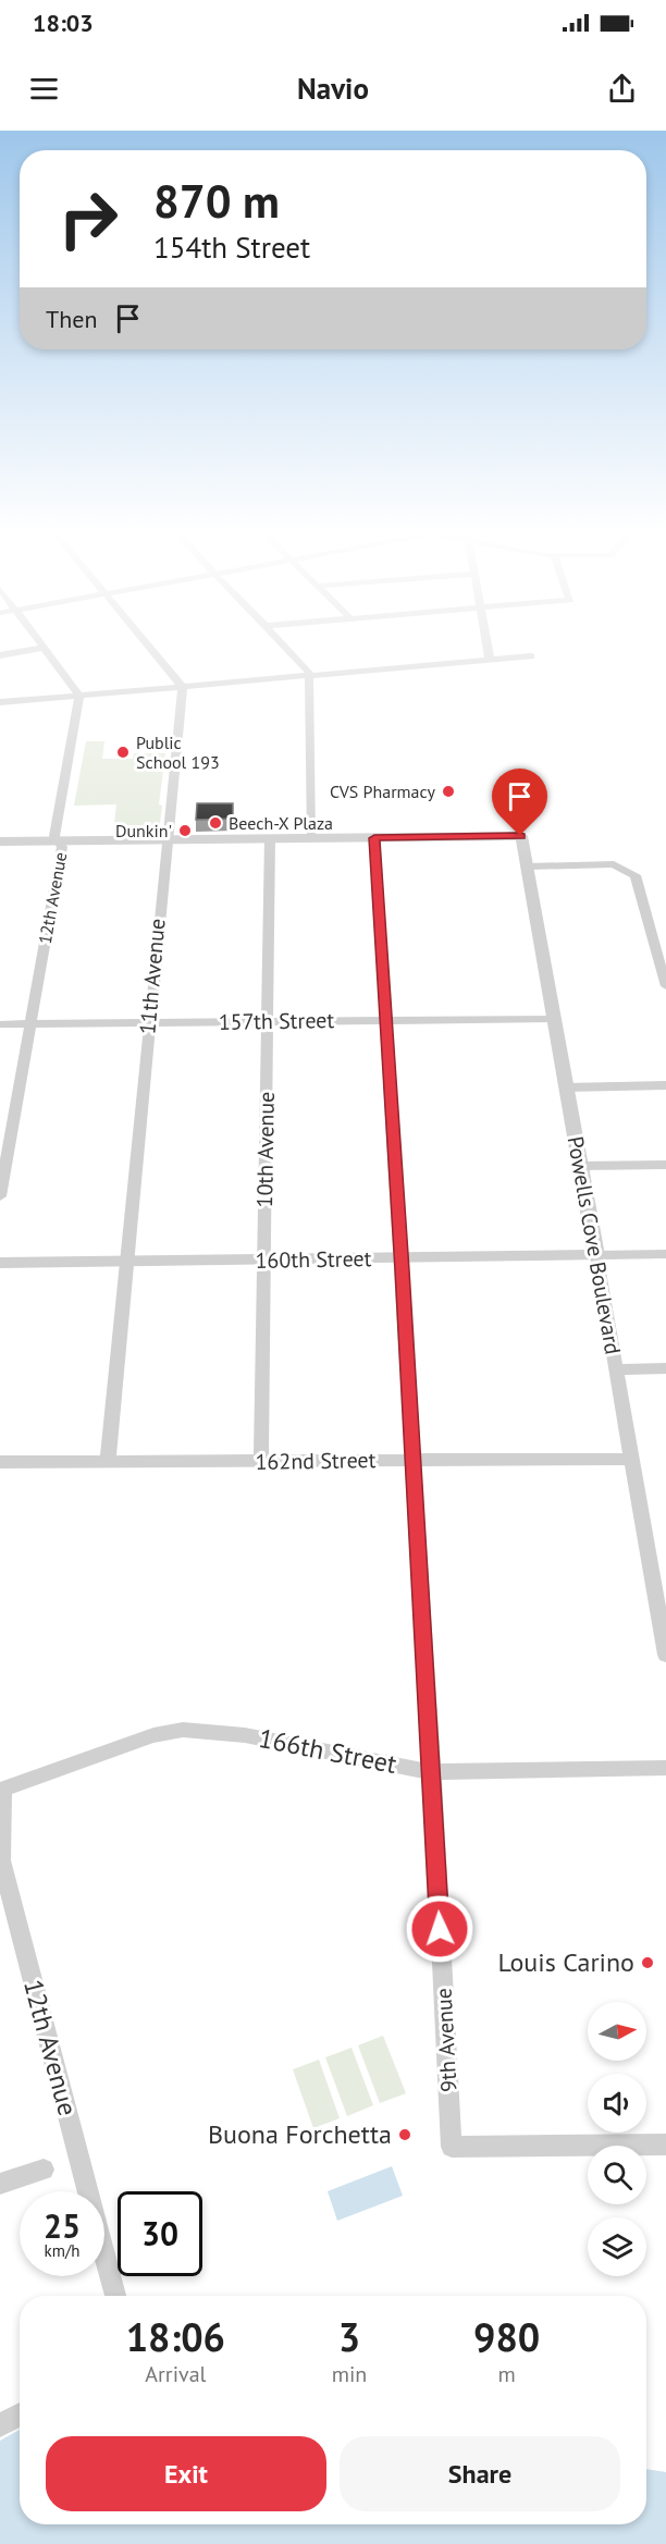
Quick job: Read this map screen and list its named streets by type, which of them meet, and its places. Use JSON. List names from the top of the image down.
{
  "streets": {
    "street": [
      "12th Avenue",
      "11th Avenue",
      "157th Street",
      "10th Avenue",
      "Powells Cove Boulevard",
      "160th Street",
      "162nd Street",
      "166th Street",
      "9th Avenue"
    ]
  },
  "crossings": [
    ["12th Avenue", "157th Street"],
    ["12th Avenue", "166th Street"],
    ["11th Avenue", "157th Street"],
    ["11th Avenue", "160th Street"],
    ["11th Avenue", "162nd Street"],
    ["157th Street", "10th Avenue"],
    ["157th Street", "Powells Cove Boulevard"],
    ["157th Street", "9th Avenue"],
    ["10th Avenue", "160th Street"],
    ["10th Avenue", "162nd Street"],
    ["Powells Cove Boulevard", "160th Street"],
    ["Powells Cove Boulevard", "162nd Street"],
    ["Powells Cove Boulevard", "9th Avenue"],
    ["160th Street", "9th Avenue"],
    ["162nd Street", "9th Avenue"],
    ["166th Street", "9th Avenue"]
  ],
  "places": [
    "Public School 193",
    "CVS Pharmacy",
    "Beech-X Plaza",
    "Dunkin'",
    "Louis Carino",
    "Buona Forchetta"
  ],
  "north": "right",
  "page": {
    "status": "18:03",
    "header": "Navio",
    "turn": ["870 m", "154th Street"],
    "then": "Then",
    "speed": "25 km/h",
    "limit": "30",
    "eta": [
      "18:06",
      "Arrival",
      "3",
      "min",
      "980",
      "m"
    ],
    "buttons": ["Exit", "Share"]
  }
}
